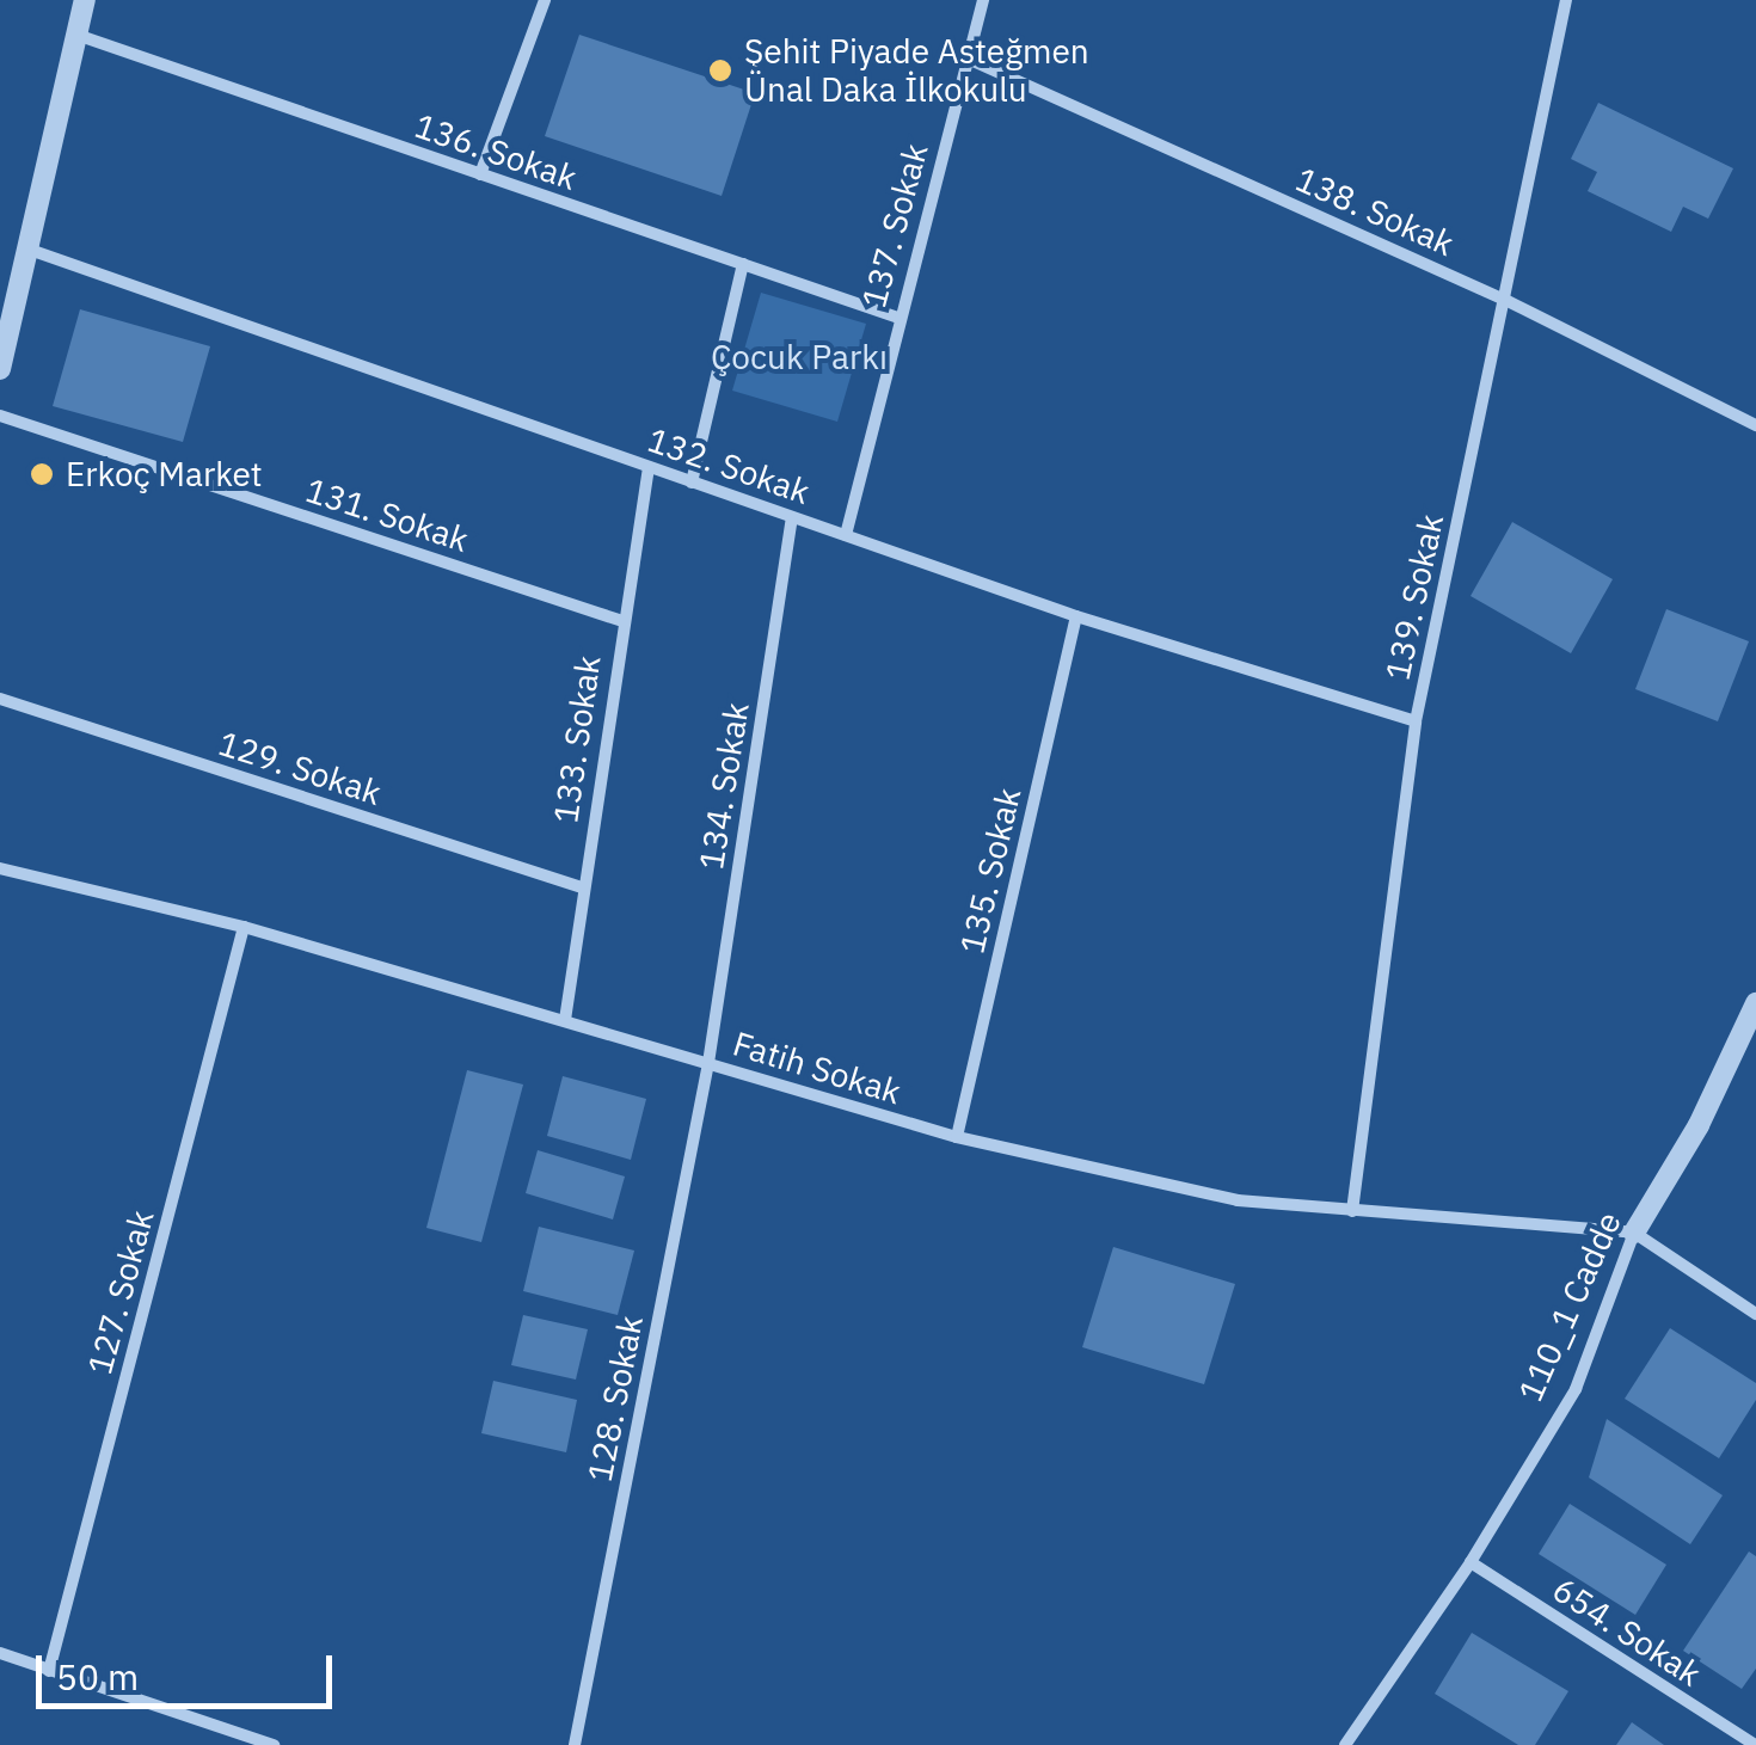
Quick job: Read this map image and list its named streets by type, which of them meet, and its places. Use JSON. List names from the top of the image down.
{
  "streets": {
    "street": [
      "136. Sokak",
      "138. Sokak",
      "137. Sokak",
      "132. Sokak",
      "131. Sokak",
      "139. Sokak",
      "133. Sokak",
      "129. Sokak",
      "134. Sokak",
      "135. Sokak",
      "Fatih Sokak",
      "127. Sokak",
      "110_1 Cadde",
      "128. Sokak",
      "654. Sokak"
    ]
  },
  "crossings": [
    ["136. Sokak", "137. Sokak"],
    ["138. Sokak", "137. Sokak"],
    ["138. Sokak", "139. Sokak"],
    ["137. Sokak", "132. Sokak"],
    ["132. Sokak", "139. Sokak"],
    ["132. Sokak", "133. Sokak"],
    ["132. Sokak", "134. Sokak"],
    ["132. Sokak", "135. Sokak"],
    ["131. Sokak", "133. Sokak"],
    ["139. Sokak", "Fatih Sokak"],
    ["133. Sokak", "129. Sokak"],
    ["133. Sokak", "Fatih Sokak"],
    ["134. Sokak", "Fatih Sokak"],
    ["134. Sokak", "128. Sokak"],
    ["135. Sokak", "Fatih Sokak"],
    ["Fatih Sokak", "127. Sokak"],
    ["Fatih Sokak", "110_1 Cadde"],
    ["Fatih Sokak", "128. Sokak"],
    ["110_1 Cadde", "654. Sokak"]
  ],
  "parks": ["Çocuk Parkı"],
  "places": ["Şehit Piyade Asteğmen Ünal Daka İlkokulu", "Erkoç Market"],
  "scale_bar": "50 m"
}
